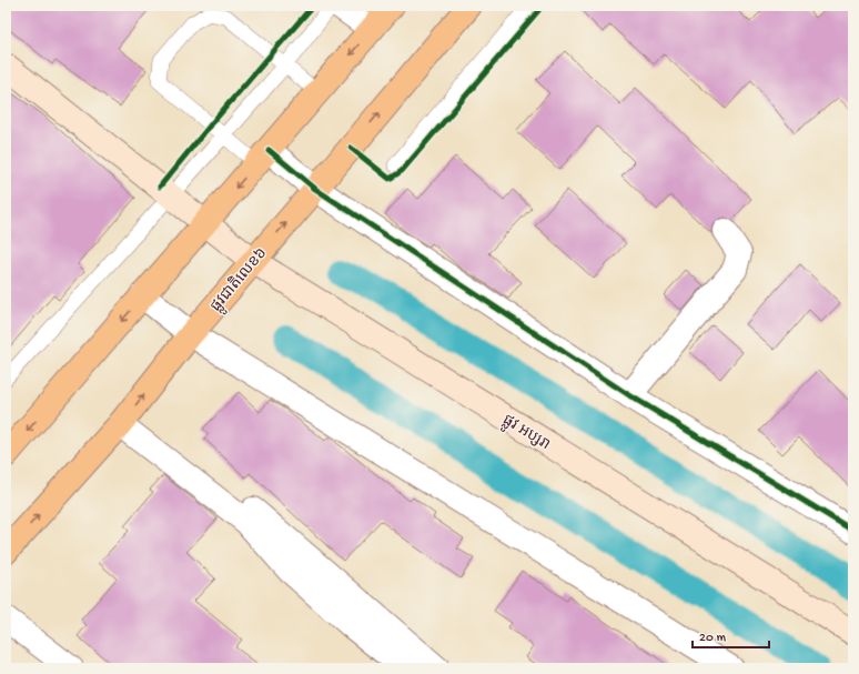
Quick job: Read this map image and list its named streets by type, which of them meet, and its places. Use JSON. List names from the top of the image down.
{
  "streets": {
    "main road": ["ផ្លូវជាតិលេខ៦", "ផ្លូវ អប្សរា"]
  },
  "crossings": [
    ["ផ្លូវជាតិលេខ៦", "ផ្លូវ អប្សរា"]
  ],
  "scale_bar": "20 m"
}
